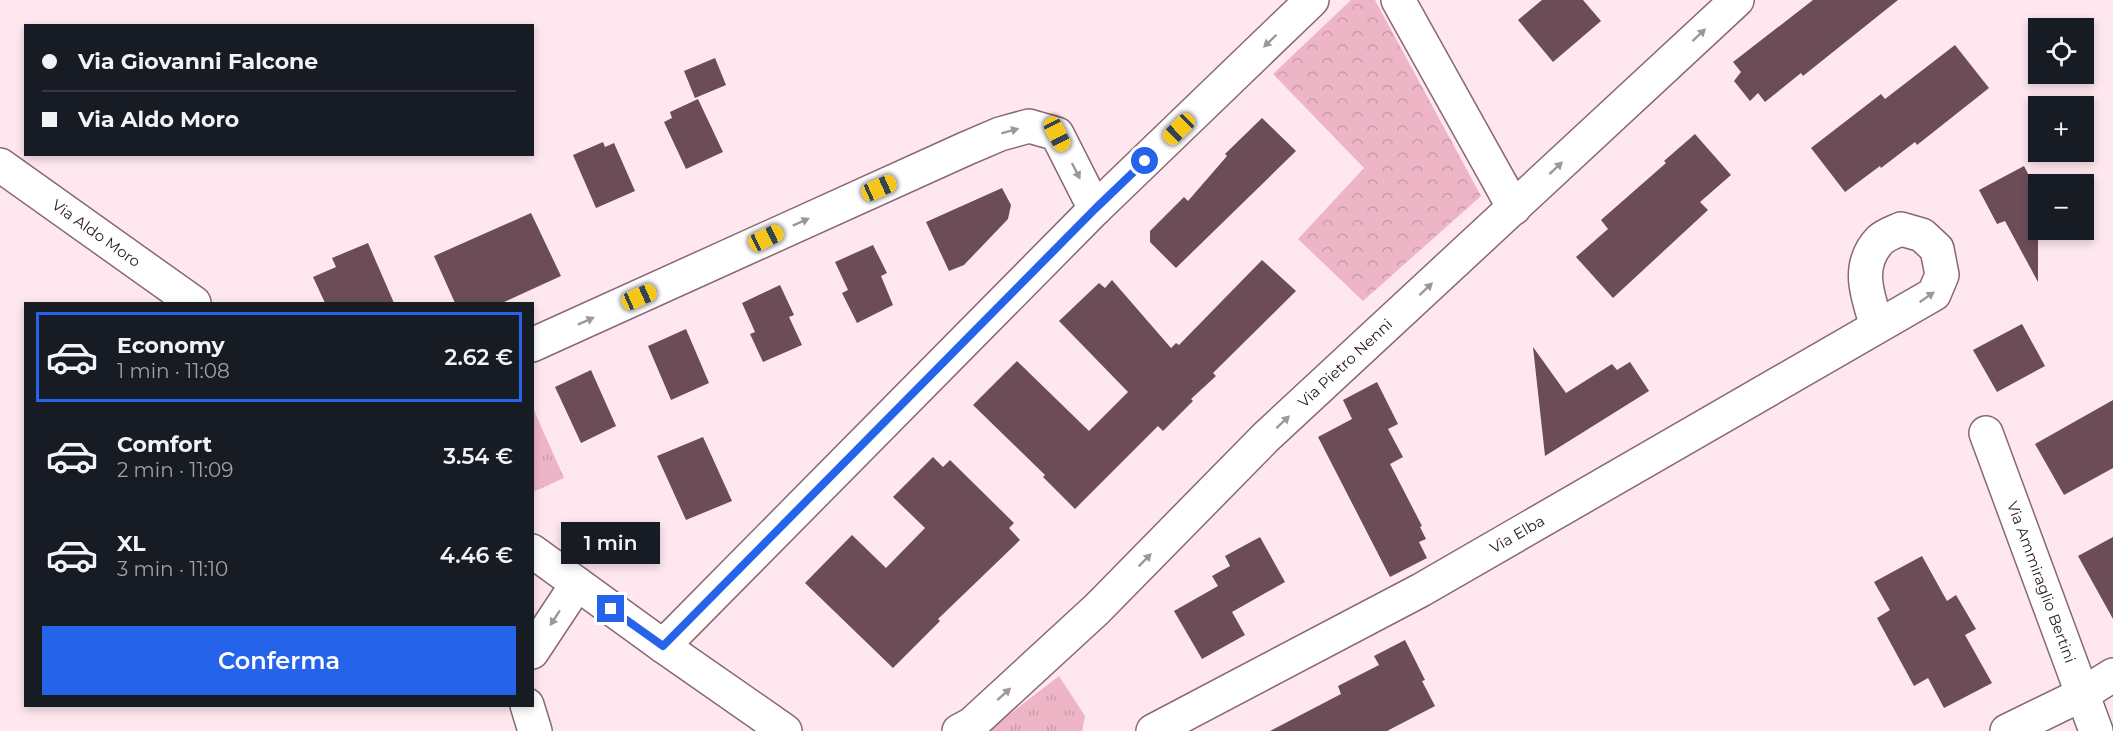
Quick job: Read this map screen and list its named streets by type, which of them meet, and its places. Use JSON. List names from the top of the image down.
{
  "streets": {
    "street": [
      "Via Aldo Moro",
      "Via Pietro Nenni",
      "Via Elba",
      "Via Ammiraglio Bertini"
    ]
  },
  "page": {
    "map_buttons": ["+", "−"],
    "banner": ["Via Giovanni Falcone", "Via Aldo Moro"],
    "list": [
      {
        "name": "Economy",
        "note": "1 min · 11:08",
        "value": "2.62 €"
      },
      {
        "name": "Comfort",
        "note": "2 min · 11:09",
        "value": "3.54 €"
      },
      {
        "name": "XL",
        "note": "3 min · 11:10",
        "value": "4.46 €"
      }
    ],
    "bubble": "1 min",
    "buttons": "Conferma"
  }
}
